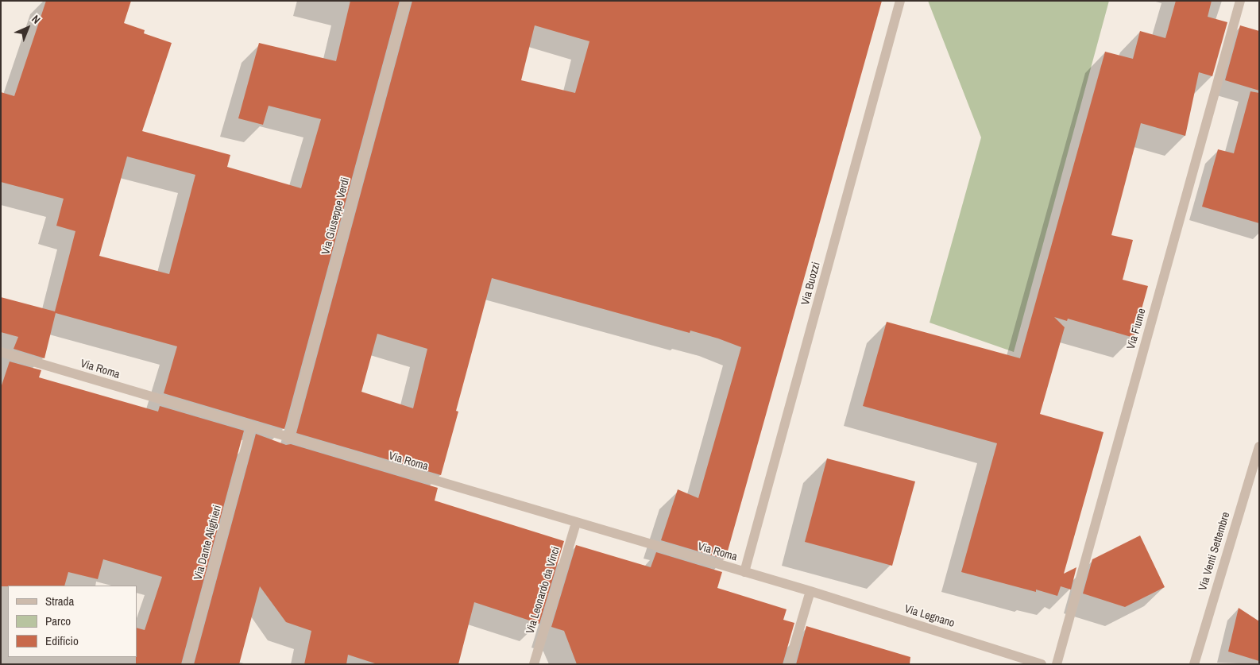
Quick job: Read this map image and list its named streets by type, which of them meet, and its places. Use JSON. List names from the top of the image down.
{
  "streets": {
    "street": [
      "Via Giuseppe Verdi",
      "Via Buozzi",
      "Via Fiume",
      "Via Roma",
      "Via Dante Alighieri",
      "Via Venti Settembre",
      "Via Leonardo da Vinci",
      "Via Legnano"
    ]
  },
  "crossings": [
    ["Via Giuseppe Verdi", "Via Roma"],
    ["Via Buozzi", "Via Roma"],
    ["Via Roma", "Via Dante Alighieri"],
    ["Via Roma", "Via Leonardo da Vinci"],
    ["Via Roma", "Via Legnano"]
  ],
  "legend": ["Strada", "Parco", "Edificio"],
  "north": "top right"
}
